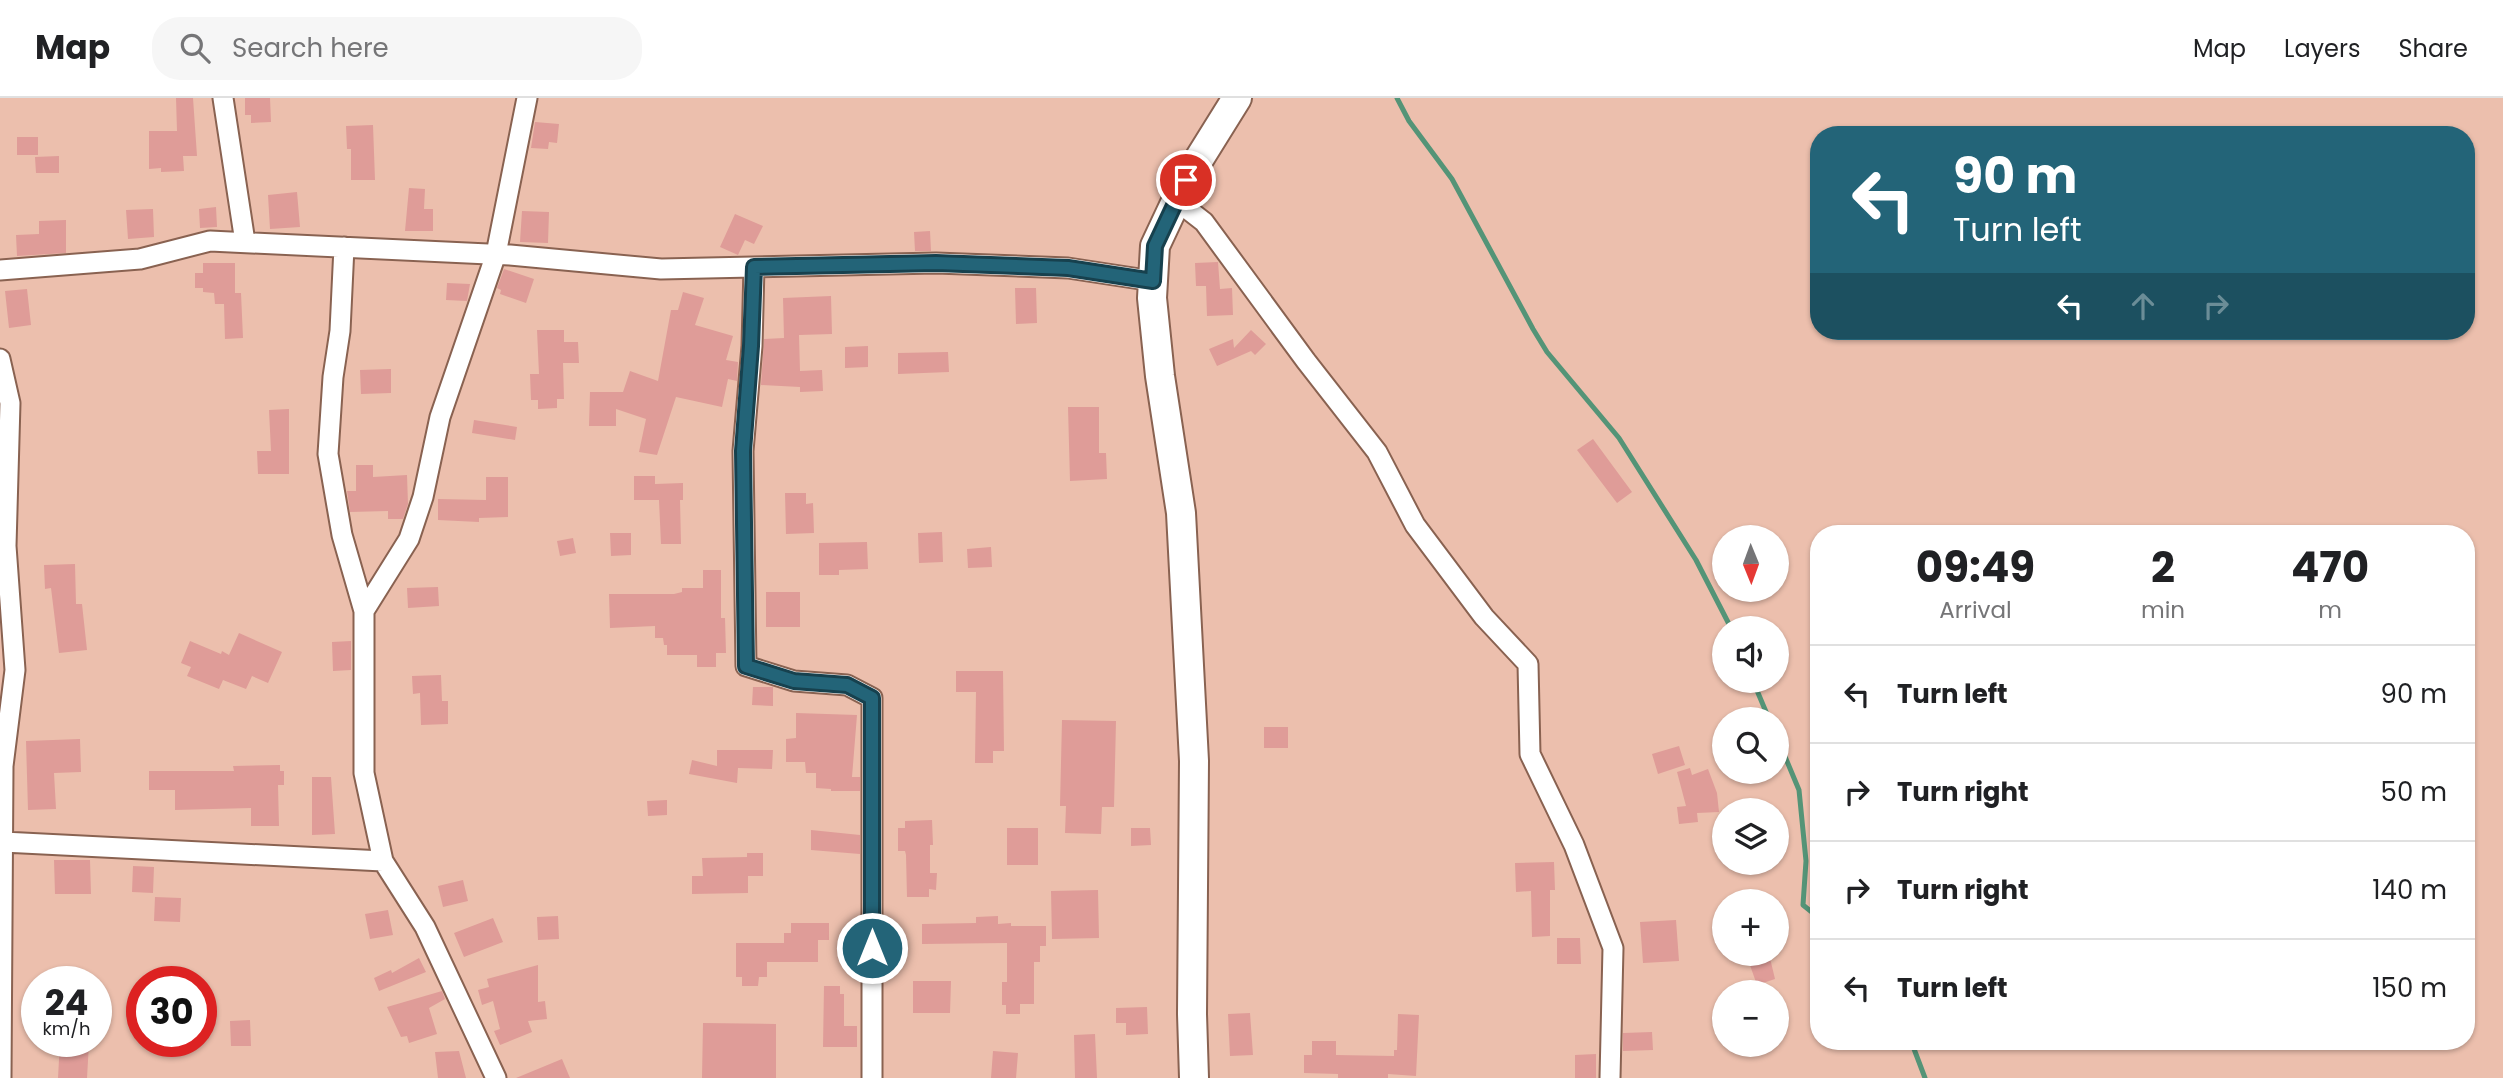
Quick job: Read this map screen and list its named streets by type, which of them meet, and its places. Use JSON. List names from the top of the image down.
{
  "north": "bottom",
  "page": {
    "header": "Map",
    "search": "Search here",
    "nav": ["Map", "Layers", "Share"],
    "turn": ["90 m", "Turn left"],
    "map_buttons": ["+", "−"],
    "eta": [
      "09:49",
      "Arrival",
      "2",
      "min",
      "470",
      "m"
    ],
    "list": [
      {
        "name": "Turn left",
        "value": "90 m"
      },
      {
        "name": "Turn right",
        "value": "50 m"
      },
      {
        "name": "Turn right",
        "value": "140 m"
      },
      {
        "name": "Turn left",
        "value": "150 m"
      }
    ],
    "speed": "24 km/h",
    "limit": "30"
  }
}
